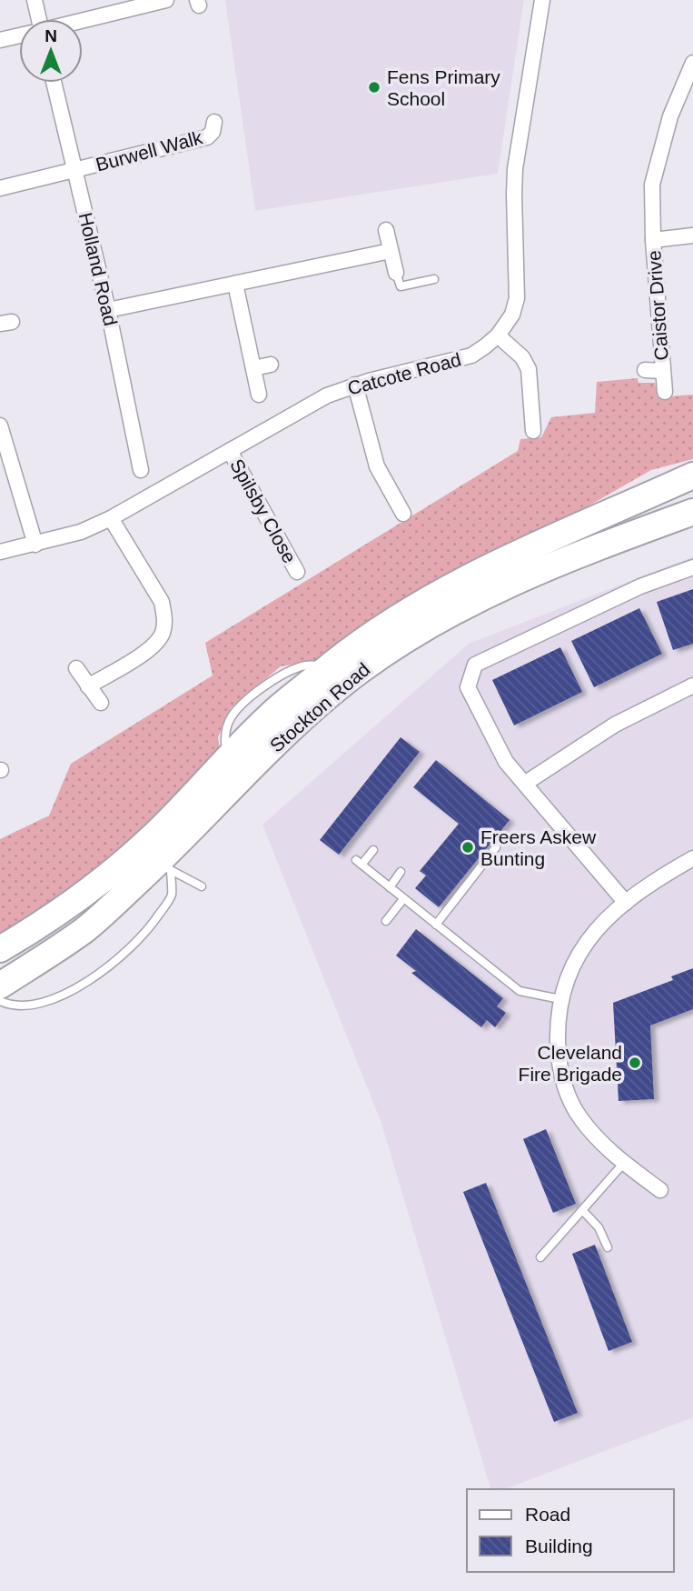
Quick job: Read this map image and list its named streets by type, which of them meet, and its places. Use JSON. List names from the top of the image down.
{
  "streets": {
    "highway": ["Stockton Road"],
    "street": [
      "Burwell Walk",
      "Holland Road",
      "Caistor Drive",
      "Catcote Road",
      "Spilsby Close"
    ]
  },
  "crossings": [
    ["Burwell Walk", "Holland Road"],
    ["Catcote Road", "Spilsby Close"]
  ],
  "places": ["Fens Primary School", "Freers Askew Bunting", "Cleveland Fire Brigade"],
  "legend": ["Road", "Building"],
  "north": "top"
}
